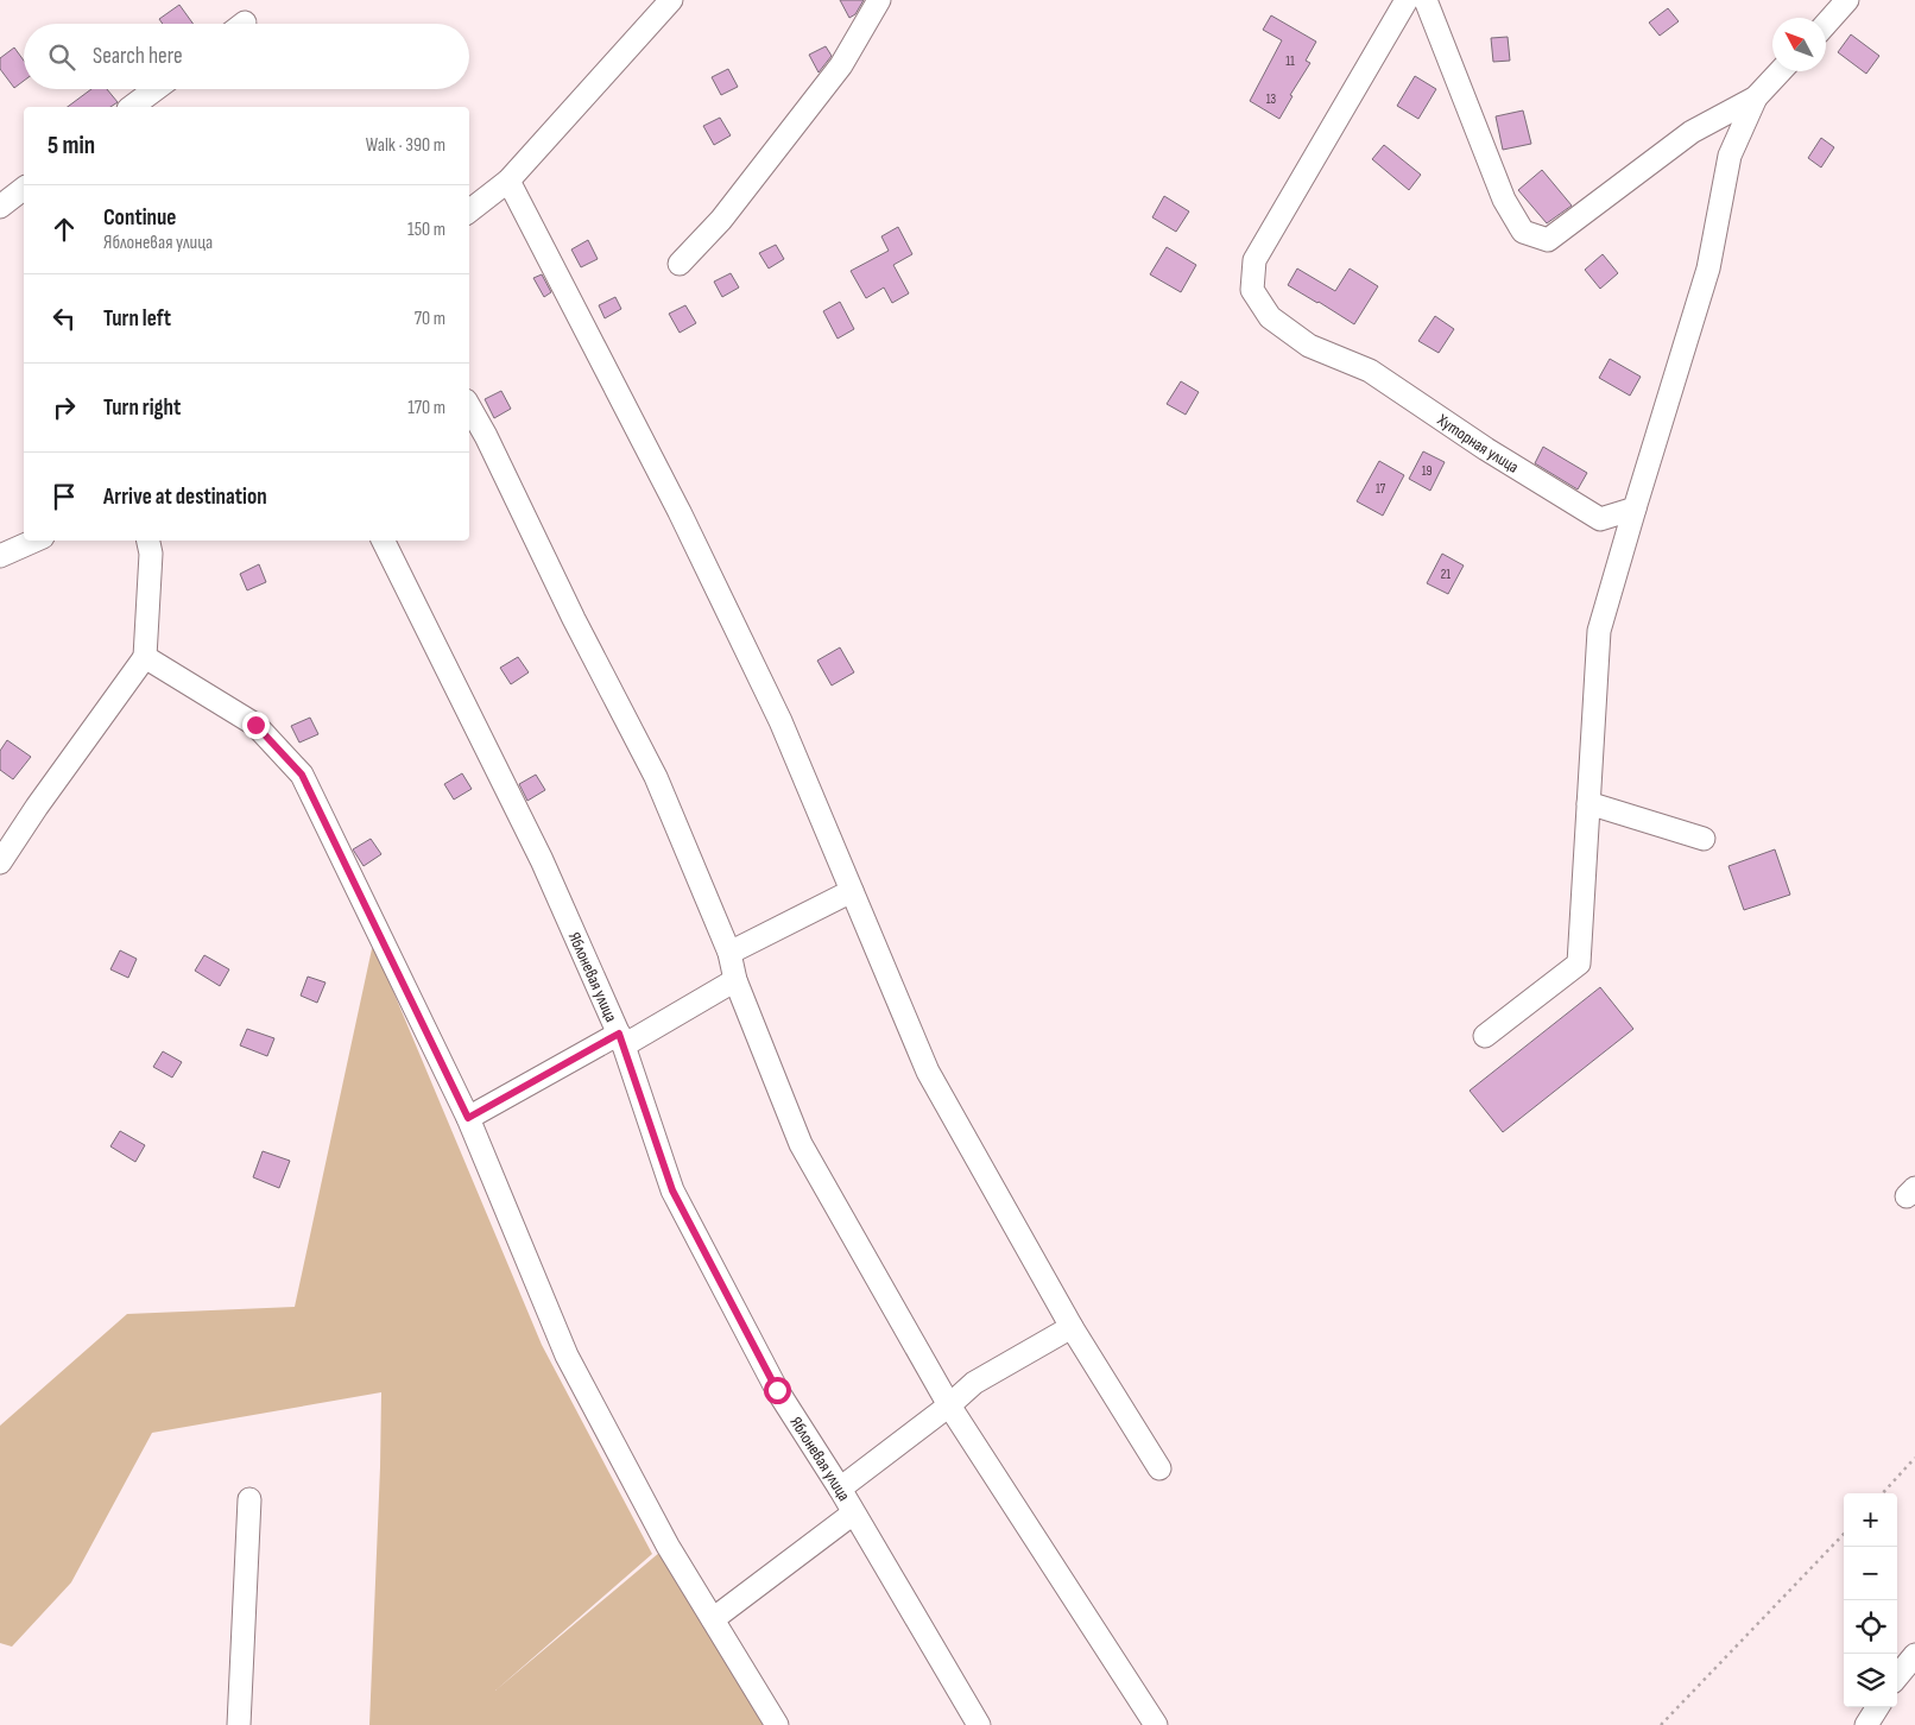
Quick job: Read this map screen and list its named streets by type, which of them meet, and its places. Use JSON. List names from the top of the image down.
{
  "streets": {
    "street": ["Хуторная улица", "Яблоневая улица"]
  },
  "house_numbers": [
    "11",
    "13",
    "19",
    "17",
    "21"
  ],
  "north": "top left",
  "page": {
    "search": "Search here",
    "heading": ["5 min", "Walk · 390 m"],
    "list": [
      ["Continue", "Яблоневая улица", "150 m"],
      ["Turn left", "70 m"],
      ["Turn right", "170 m"],
      "Arrive at destination"
    ],
    "map_buttons": ["+", "−"]
  }
}
